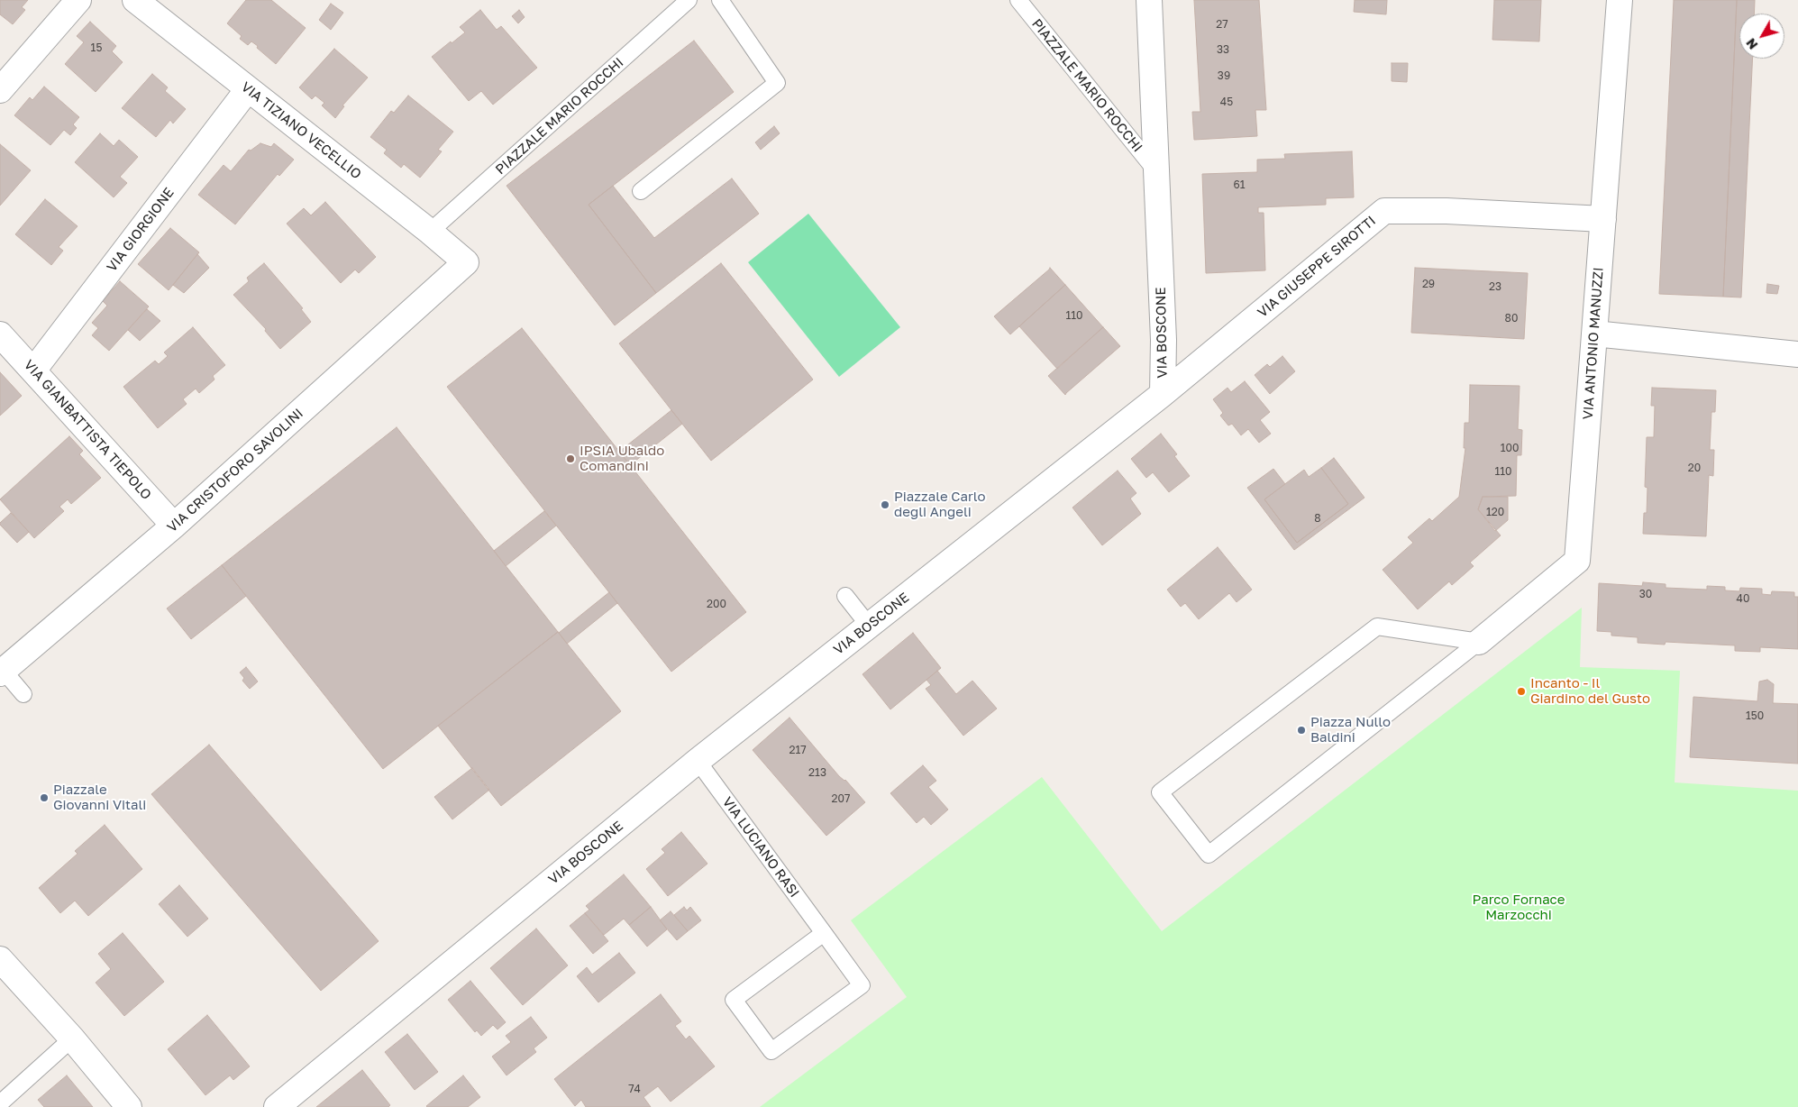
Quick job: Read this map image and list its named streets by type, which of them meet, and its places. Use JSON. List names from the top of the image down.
{
  "streets": {
    "street": [
      "VIA TIZIANO VECELLIO",
      "VIA GIORGIONE",
      "VIA GIUSEPPE SIROTTI",
      "VIA BOSCONE",
      "VIA ANTONIO MANUZZI",
      "VIA GIANBATTISTA TIEPOLO",
      "VIA CRISTOFORO SAVOLINI"
    ],
    "lane": ["PIAZZALE MARIO ROCCHI", "VIA LUCIANO RASI"]
  },
  "crossings": [
    ["PIAZZALE MARIO ROCCHI", "VIA TIZIANO VECELLIO"],
    ["PIAZZALE MARIO ROCCHI", "VIA BOSCONE"],
    ["VIA TIZIANO VECELLIO", "VIA GIORGIONE"],
    ["VIA TIZIANO VECELLIO", "VIA CRISTOFORO SAVOLINI"],
    ["VIA GIORGIONE", "VIA GIANBATTISTA TIEPOLO"],
    ["VIA GIUSEPPE SIROTTI", "VIA BOSCONE"],
    ["VIA GIUSEPPE SIROTTI", "VIA ANTONIO MANUZZI"],
    ["VIA BOSCONE", "VIA LUCIANO RASI"],
    ["VIA GIANBATTISTA TIEPOLO", "VIA CRISTOFORO SAVOLINI"]
  ],
  "parks": ["Parco Fornace Marzocchi"],
  "places": [
    "IPSIA Ubaldo Comandini",
    "Piazzale Carlo degli Angeli",
    "Incanto - Il Giardino del Gusto",
    "Piazza Nullo Baldini",
    "Piazzale Giovanni Vitali"
  ],
  "house_numbers": [
    "27",
    "15",
    "33",
    "39",
    "45",
    "61",
    "29",
    "23",
    "110",
    "80",
    "100",
    "20",
    "110",
    "120",
    "8",
    "30",
    "40",
    "200",
    "150",
    "217",
    "213",
    "207",
    "74"
  ],
  "north": "bottom left"
}
